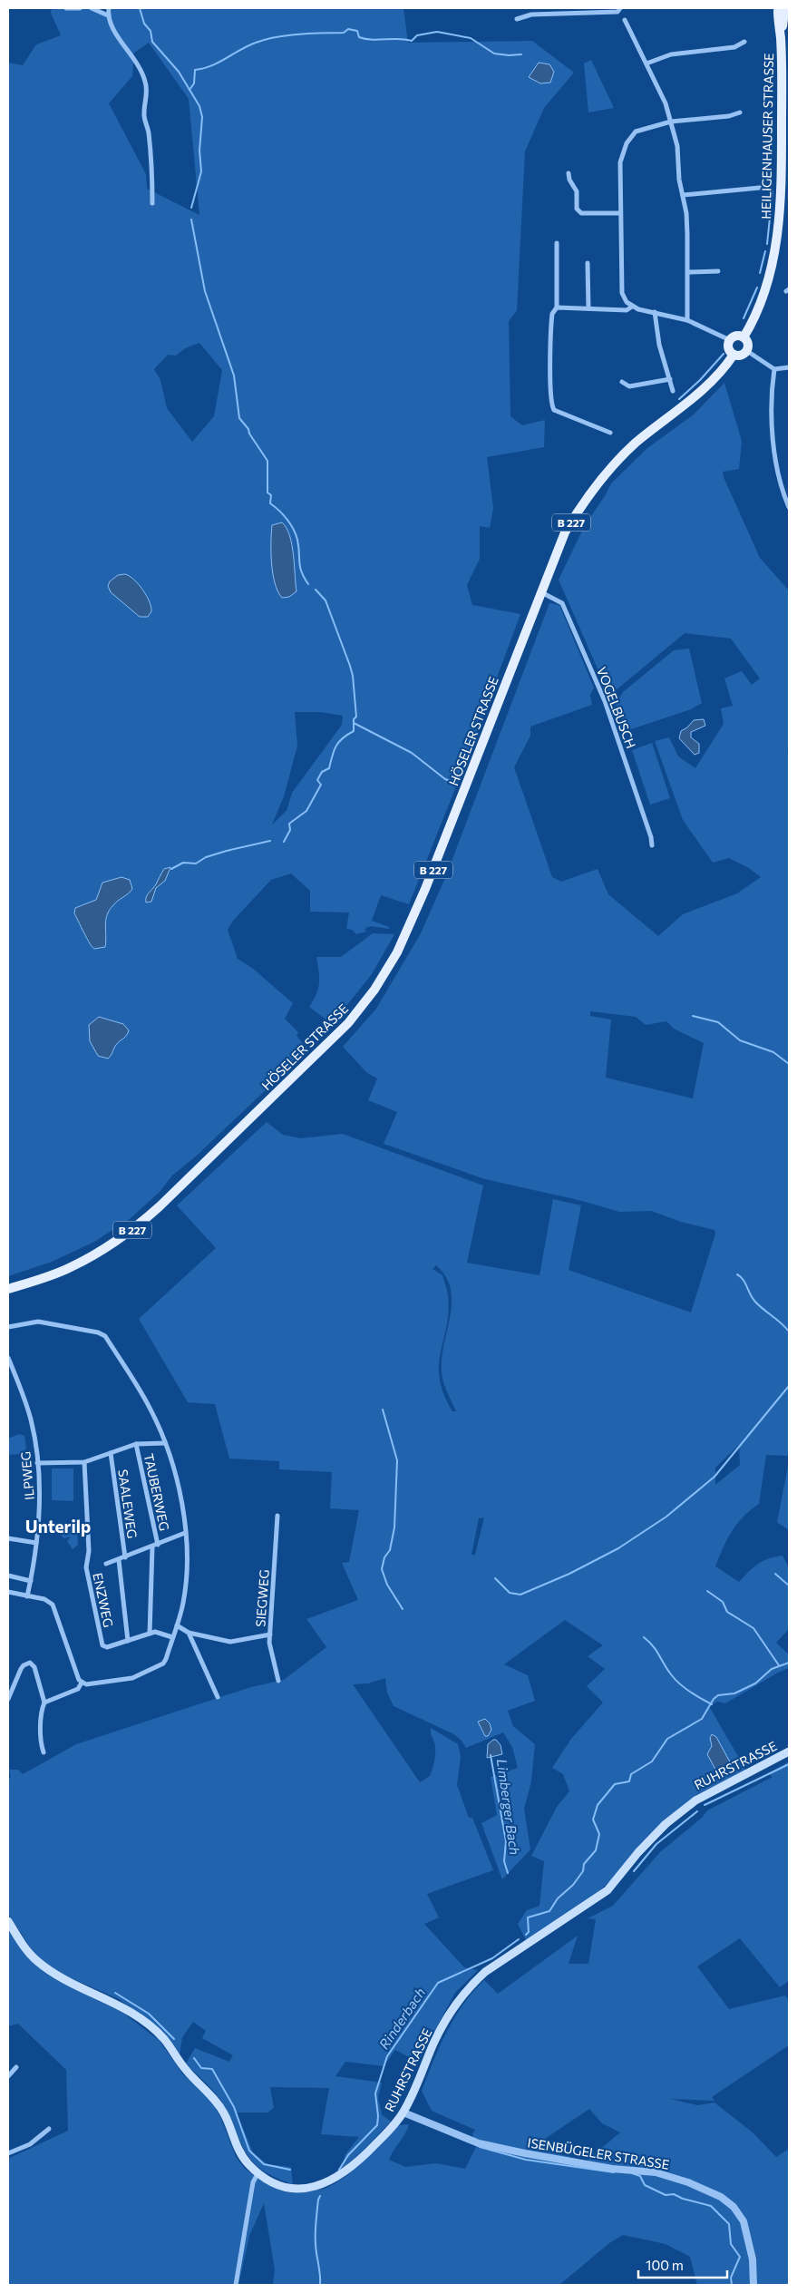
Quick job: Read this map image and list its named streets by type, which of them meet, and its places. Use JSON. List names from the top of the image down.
{
  "streets": {
    "main road": [
      "HEILIGENHAUSER STRASSE",
      "B 227",
      "HÖSELER STRASSE",
      "RUHRSTRASSE"
    ],
    "street": [
      "VOGELBUSCH",
      "ILPWEG",
      "TAUBERWEG",
      "SAALEWEG",
      "SIEGWEG",
      "ENZWEG",
      "ISENBÜGELER STRASSE"
    ]
  },
  "crossings": [
    ["HEILIGENHAUSER STRASSE", "B 227"],
    ["B 227", "VOGELBUSCH"],
    ["B 227", "HÖSELER STRASSE"],
    ["VOGELBUSCH", "HÖSELER STRASSE"],
    ["RUHRSTRASSE", "ISENBÜGELER STRASSE"]
  ],
  "districts": ["Unterilp"],
  "water": ["Limberger Bach", "Rinderbach"],
  "scale_bar": "100 m"
}
